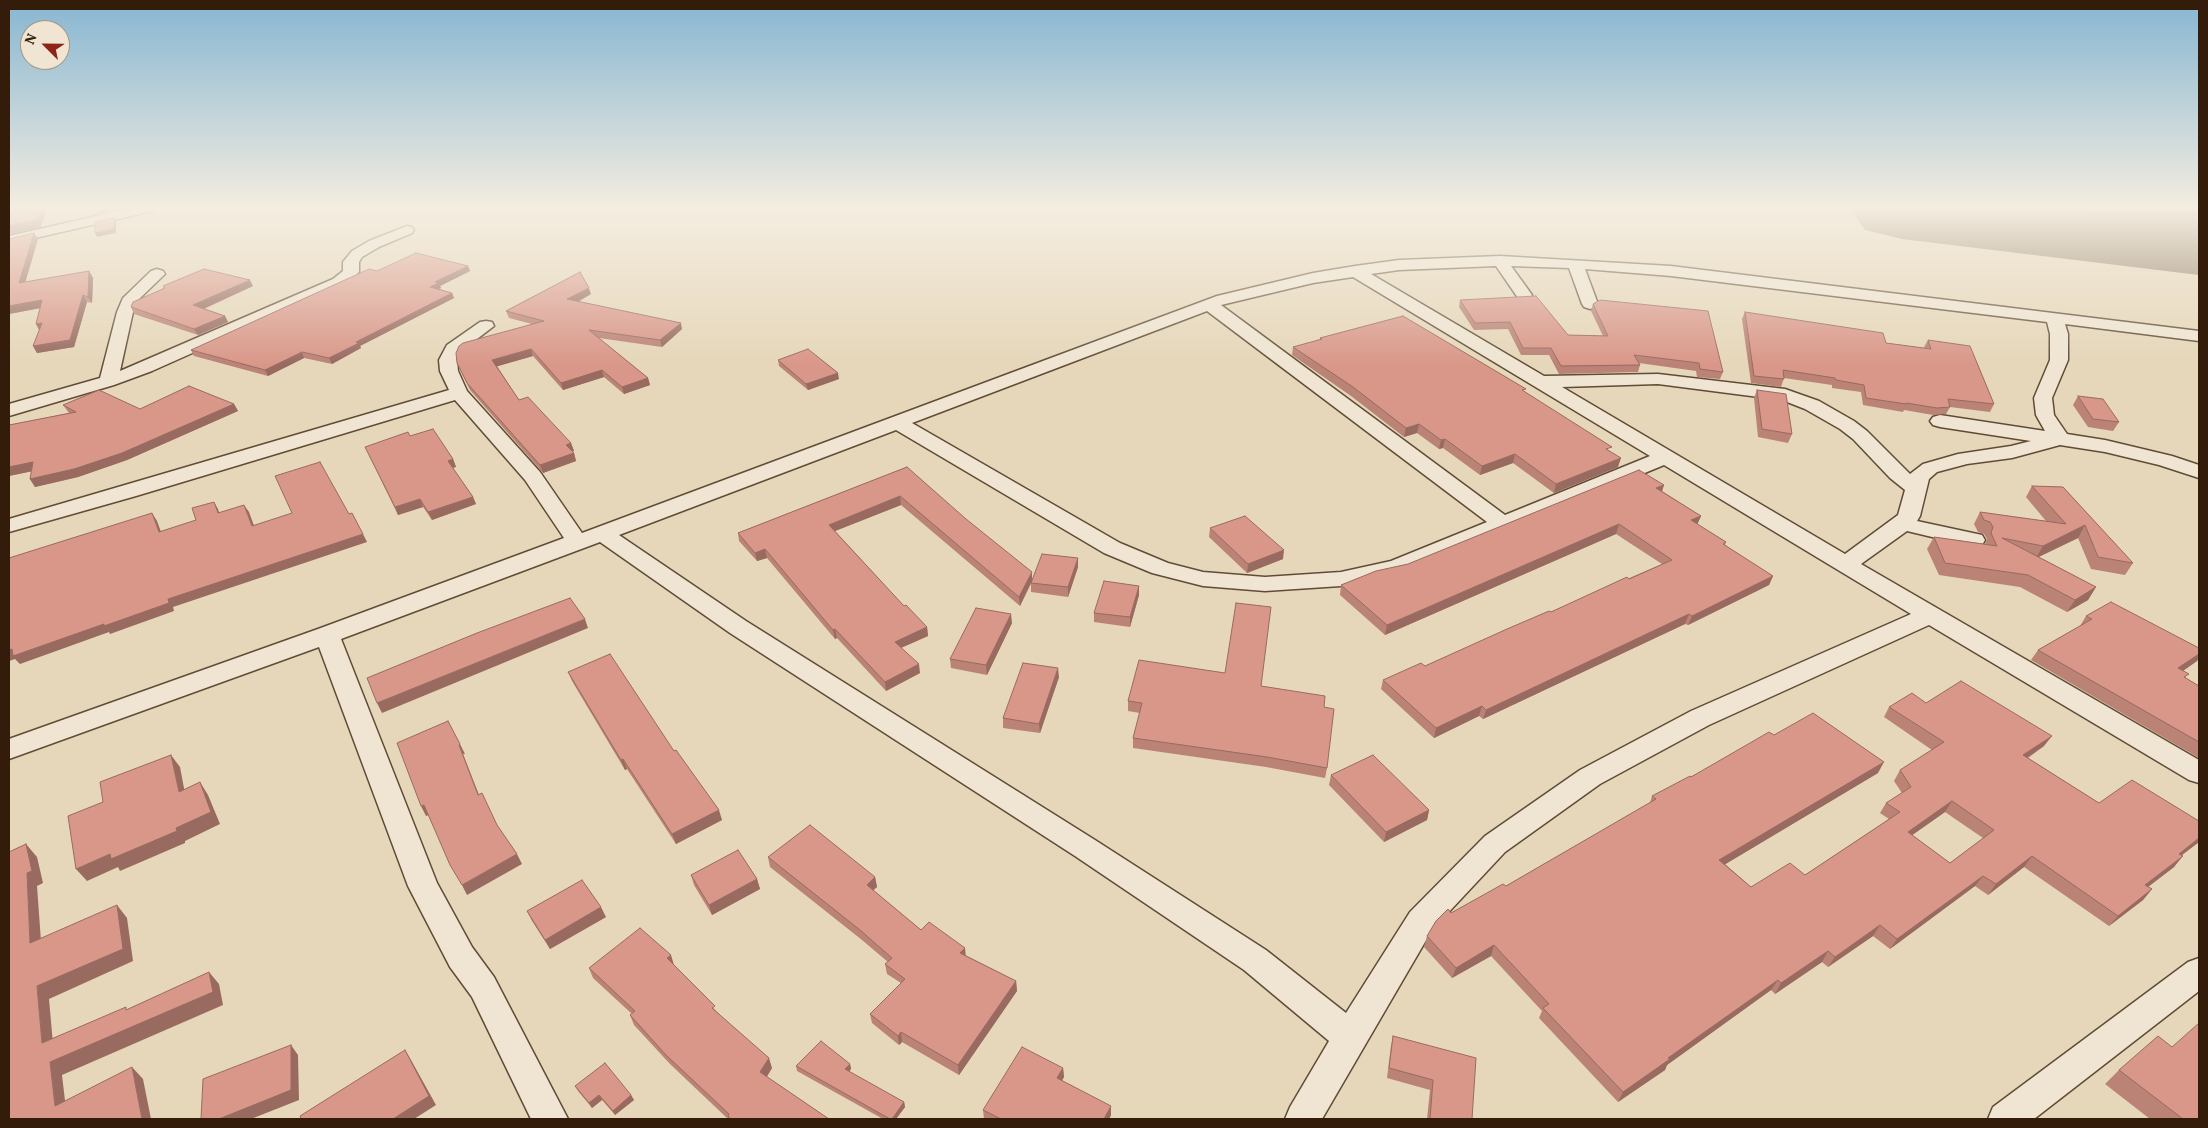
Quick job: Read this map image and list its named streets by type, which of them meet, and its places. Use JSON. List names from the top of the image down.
{
  "north": "top left"
}
